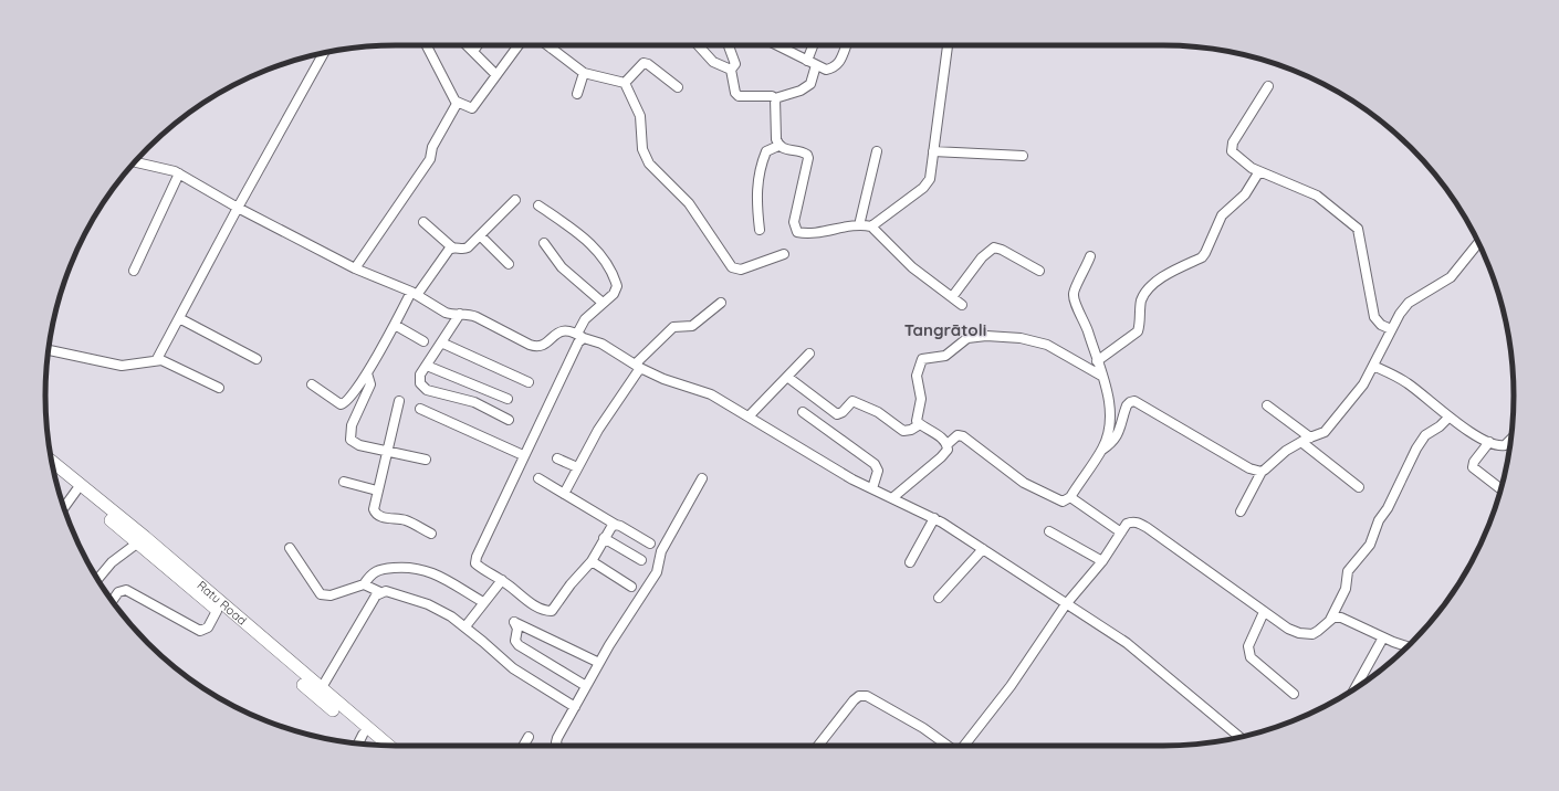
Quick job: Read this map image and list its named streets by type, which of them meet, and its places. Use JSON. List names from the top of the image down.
{
  "streets": {
    "main road": ["Ratu Road"]
  },
  "districts": ["Tangrātoli"]
}
